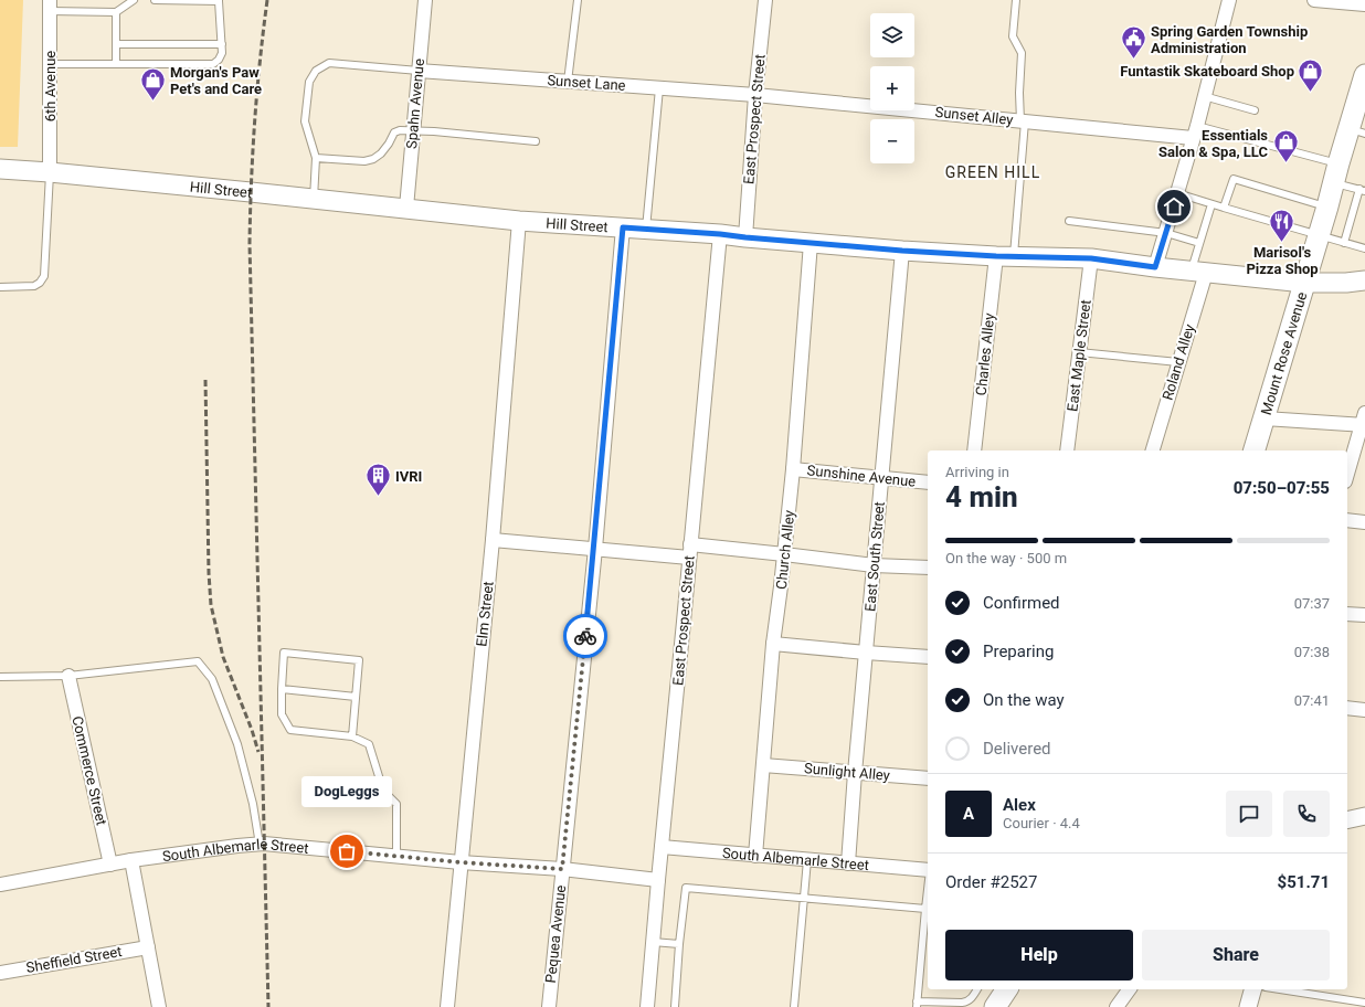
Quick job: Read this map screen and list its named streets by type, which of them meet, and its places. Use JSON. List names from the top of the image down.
{
  "streets": {
    "main road": ["Hill Street", "Mount Rose Avenue"],
    "street": [
      "Sunset Lane",
      "6th Avenue",
      "Spahn Avenue",
      "Sunset Alley",
      "East Prospect Street",
      "Charles Alley",
      "East Maple Street",
      "Roland Alley",
      "Sunshine Avenue",
      "Church Alley",
      "East South Street",
      "Elm Street",
      "Commerce Street",
      "Sunlight Alley",
      "South Albemarle Street",
      "Pequea Avenue",
      "Sheffield Street"
    ]
  },
  "crossings": [
    ["Sunset Lane", "Spahn Avenue"],
    ["Sunset Lane", "Sunset Alley"],
    ["Sunset Lane", "East Prospect Street"],
    ["6th Avenue", "Hill Street"],
    ["Spahn Avenue", "Hill Street"],
    ["Sunset Alley", "East Prospect Street"],
    ["East Prospect Street", "Hill Street"],
    ["East Prospect Street", "South Albemarle Street"],
    ["Hill Street", "Mount Rose Avenue"],
    ["Hill Street", "Charles Alley"],
    ["Hill Street", "East Maple Street"],
    ["Hill Street", "Roland Alley"],
    ["Hill Street", "Church Alley"],
    ["Hill Street", "East South Street"],
    ["Hill Street", "Elm Street"],
    ["Hill Street", "Pequea Avenue"],
    ["Sunshine Avenue", "Church Alley"],
    ["Sunshine Avenue", "East South Street"],
    ["Church Alley", "Sunlight Alley"],
    ["Church Alley", "South Albemarle Street"],
    ["East South Street", "Sunlight Alley"],
    ["East South Street", "South Albemarle Street"],
    ["Elm Street", "South Albemarle Street"],
    ["Commerce Street", "South Albemarle Street"],
    ["South Albemarle Street", "Pequea Avenue"]
  ],
  "districts": ["GREEN HILL"],
  "places": {
    "public building": ["Spring Garden Township Administration"],
    "shop": ["Funtastik Skateboard Shop", "Morgan's Paw Pet's and Care", "Essentials Salon & Spa, LLC"],
    "restaurant": ["Marisol's Pizza Shop"],
    "building": ["IVRI"],
    "other": ["DogLeggs"]
  },
  "page": {
    "map_buttons": ["+", "−"],
    "heading": ["4 min", "Arriving in", "07:50–07:55"],
    "panel": [
      "Alex",
      "Courier · 4.4",
      "Order #2527",
      "$51.71"
    ],
    "bar": "On the way · 500 m",
    "list": [
      ["Confirmed", "07:37"],
      ["Preparing", "07:38"],
      ["On the way", "07:41"],
      "Delivered"
    ],
    "bubble": "DogLeggs",
    "round": "A",
    "buttons": ["Help", "Share"]
  }
}
